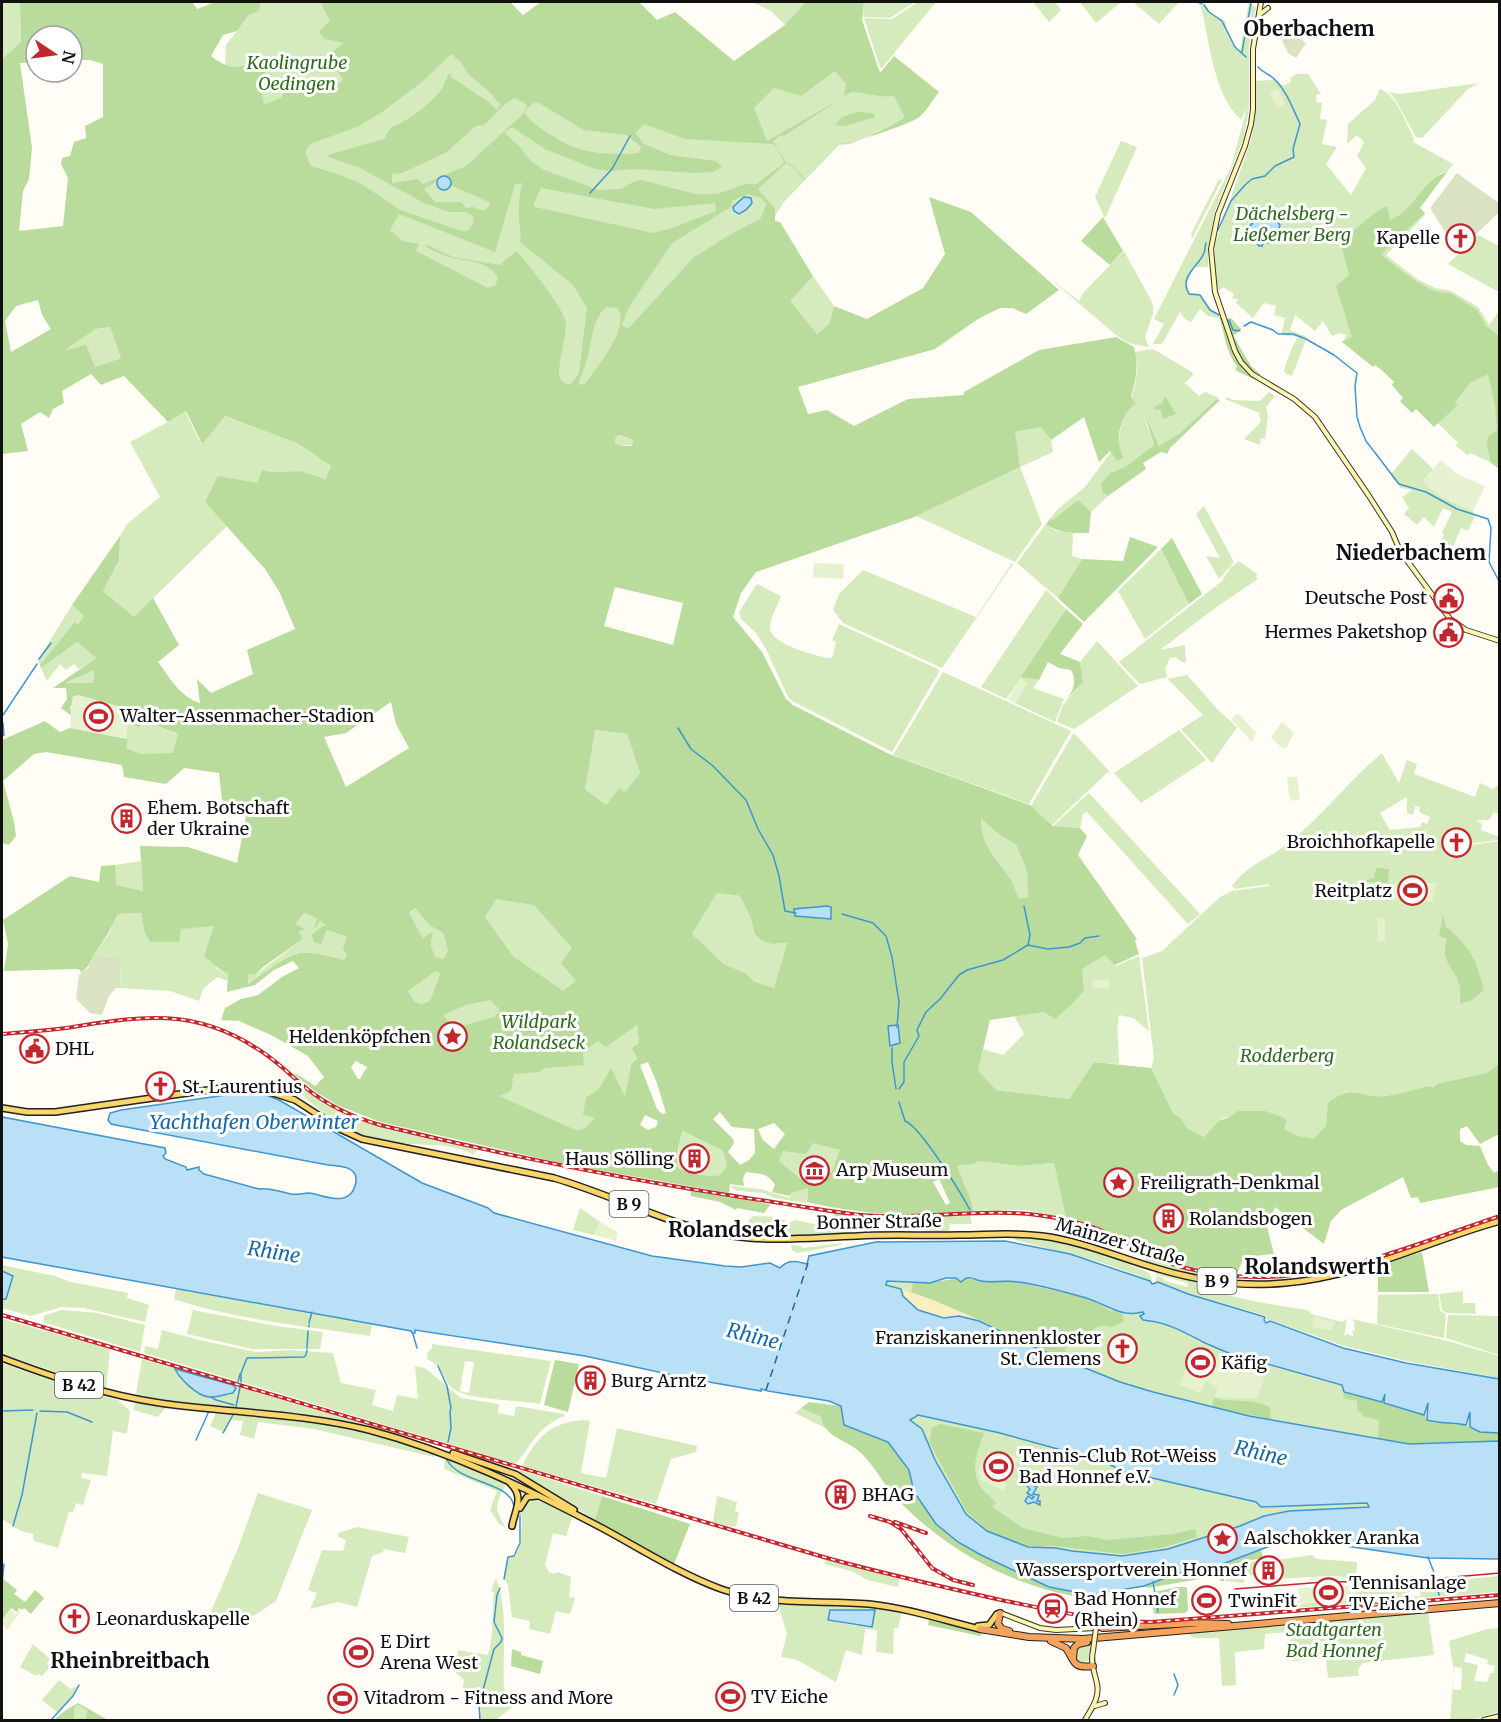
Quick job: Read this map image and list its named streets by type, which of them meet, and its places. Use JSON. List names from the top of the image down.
{
  "streets": {
    "highway": ["B 42"],
    "main road": ["B 9", "Bonner Straße", "Mainzer Straße"]
  },
  "crossings": [
    ["Bonner Straße", "Mainzer Straße"]
  ],
  "districts": [
    "Oberbachem",
    "Niederbachem",
    "Rolandseck",
    "Rolandswerth",
    "Rheinbreitbach"
  ],
  "water": ["Yachthafen Oberwinter", "Rhine"],
  "parks": [
    "Kaolingrube Oedingen",
    "Dächelsberg - Ließemer Berg",
    "Wildpark Rolandseck",
    "Rodderberg",
    "Stadtgarten Bad Honnef"
  ],
  "places": {
    "church": [
      "Kapelle",
      "Broichhofkapelle",
      "St. Laurentius",
      "Franziskanerinnenkloster St. Clemens",
      "Leonarduskapelle"
    ],
    "public building": ["Deutsche Post", "Hermes Paketshop", "DHL"],
    "sports": [
      "Walter-Assenmacher-Stadion",
      "Reitplatz",
      "Käfig",
      "Tennis-Club Rot-Weiss Bad Honnef e.V.",
      "Tennisanlage TV Eiche",
      "TwinFit",
      "E Dirt Arena West",
      "TV Eiche",
      "Vitadrom - Fitness and More"
    ],
    "building": [
      "Ehem. Botschaft der Ukraine",
      "Haus Sölling",
      "Rolandsbogen",
      "Burg Arntz",
      "BHAG",
      "Wassersportverein Honnef"
    ],
    "place": ["Heldenköpfchen", "Freiligrath-Denkmal", "Aalschokker Aranka"],
    "museum": ["Arp Museum"],
    "station": ["Bad Honnef (Rhein)"]
  },
  "north": "right"
}
